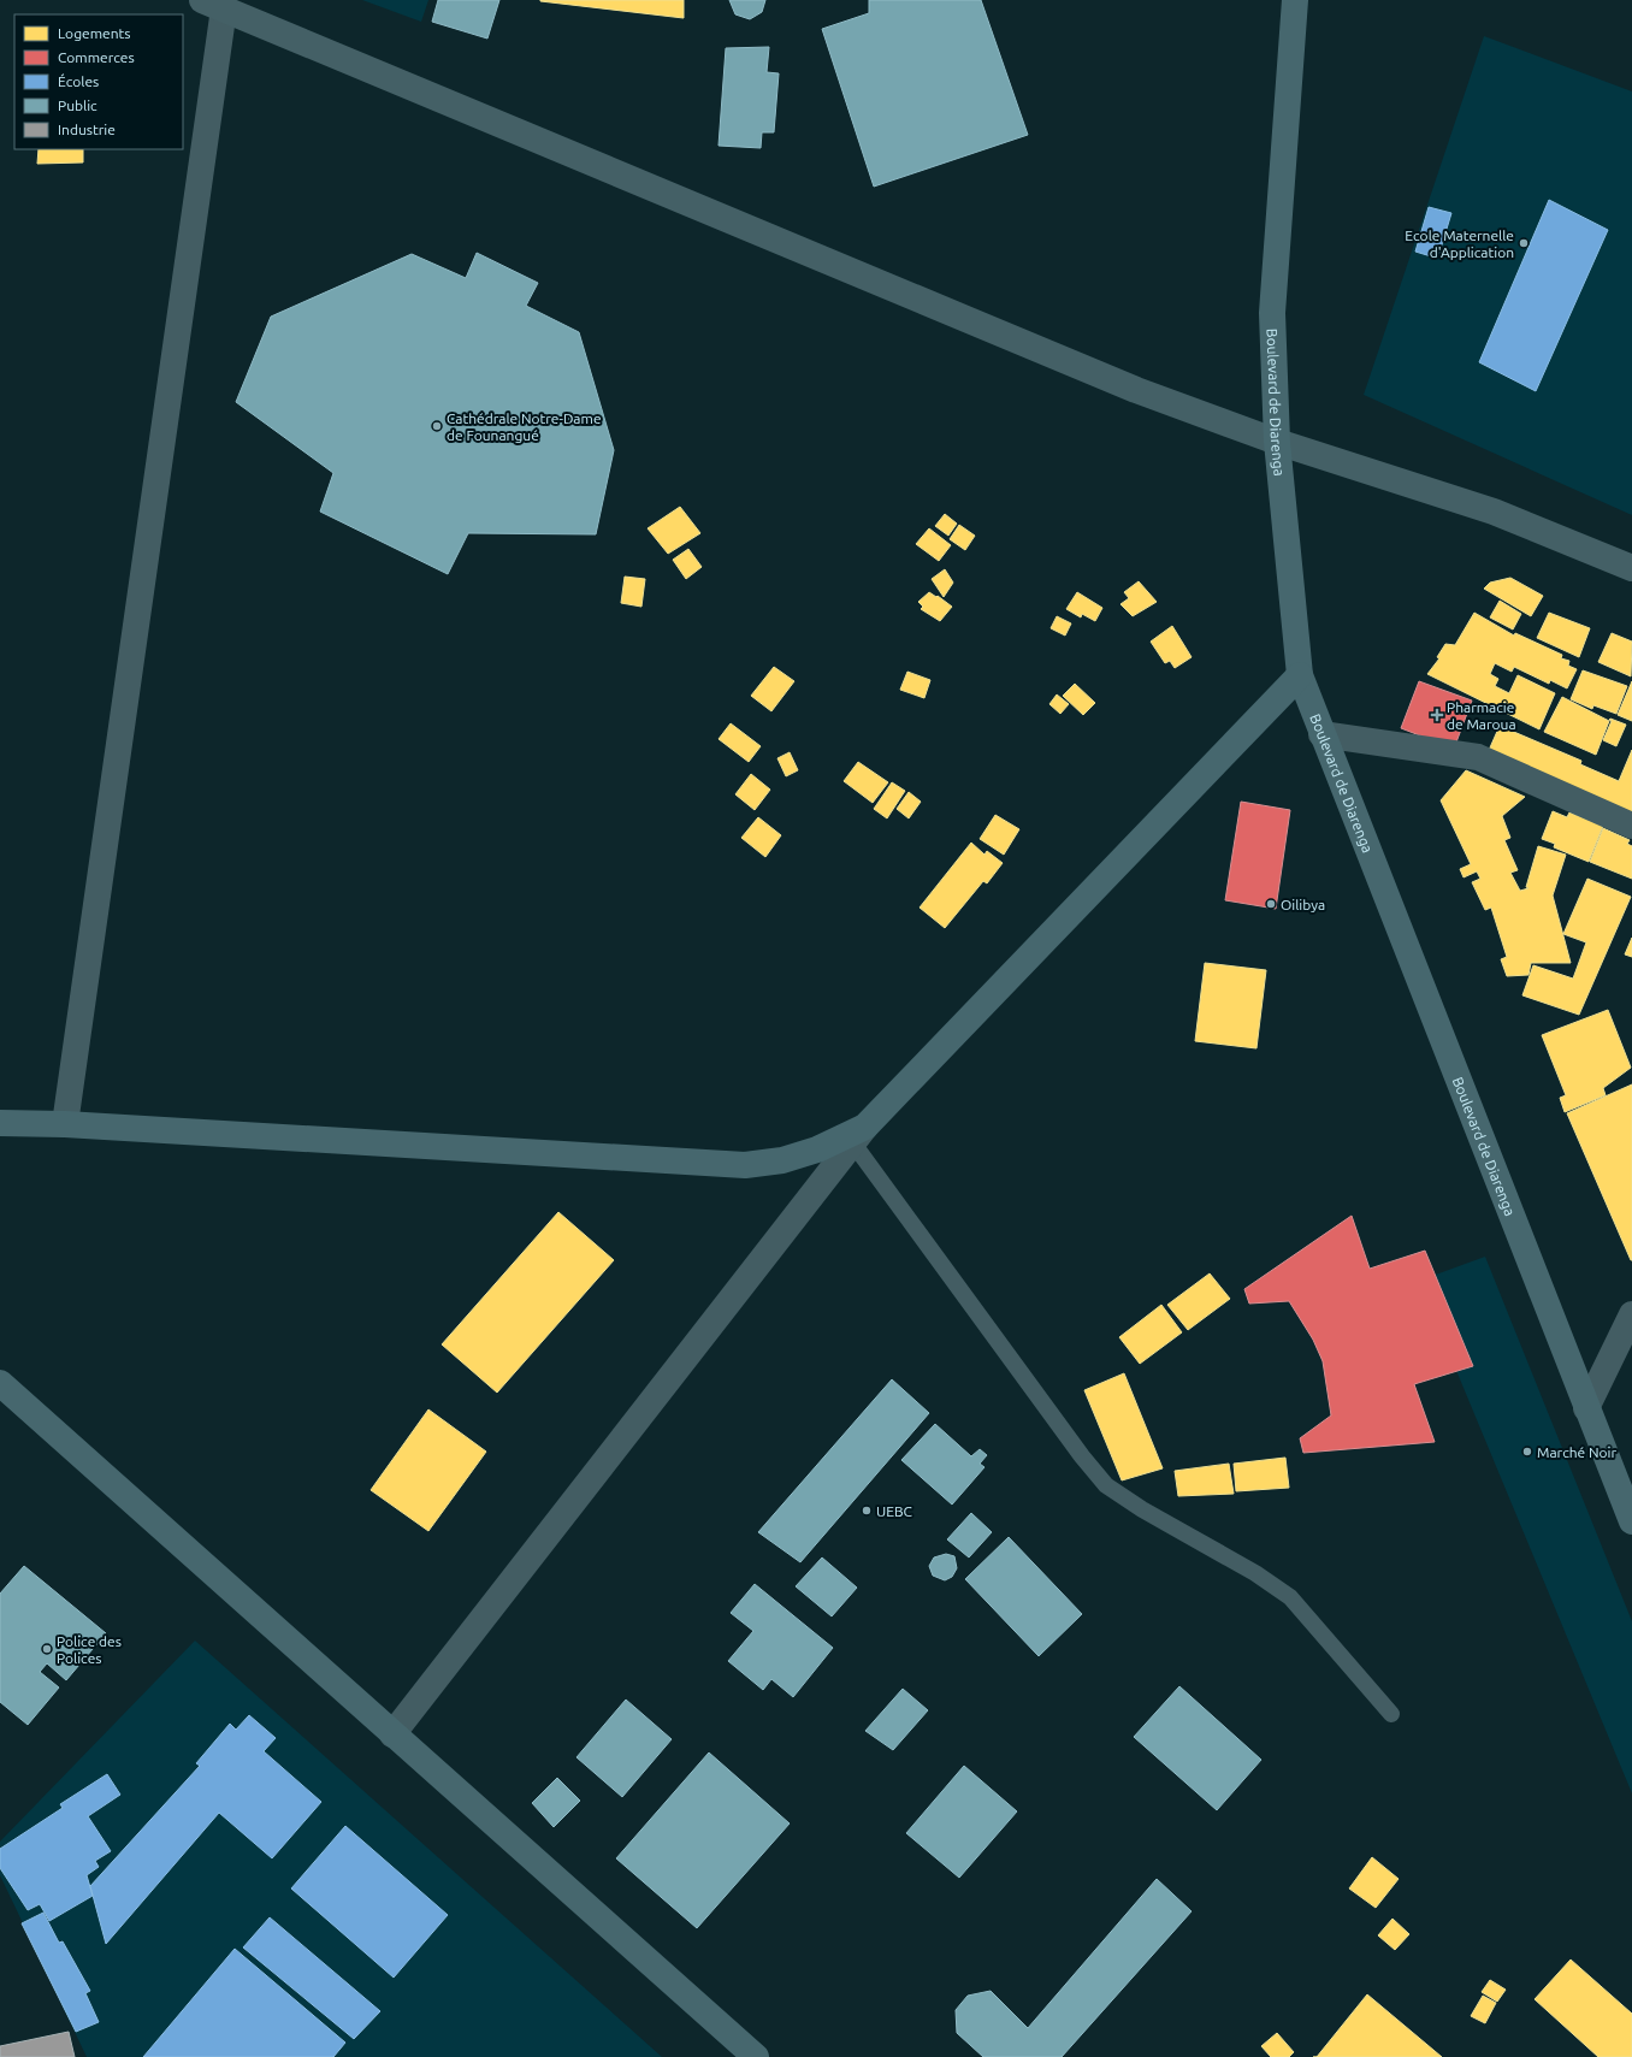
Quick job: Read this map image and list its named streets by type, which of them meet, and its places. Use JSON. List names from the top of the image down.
{
  "streets": {
    "main road": ["Boulevard de Diarenga"]
  },
  "places": {
    "other": [
      "Ecole Maternelle d'Application",
      "Cathédrale Notre-Dame de Founangué",
      "Oilibya",
      "Marché Noir",
      "UEBC",
      "Police des Polices"
    ],
    "health": ["Pharmacie de Maroua"]
  },
  "legend": [
    "Logements",
    "Commerces",
    "Écoles",
    "Public",
    "Industrie"
  ]
}
